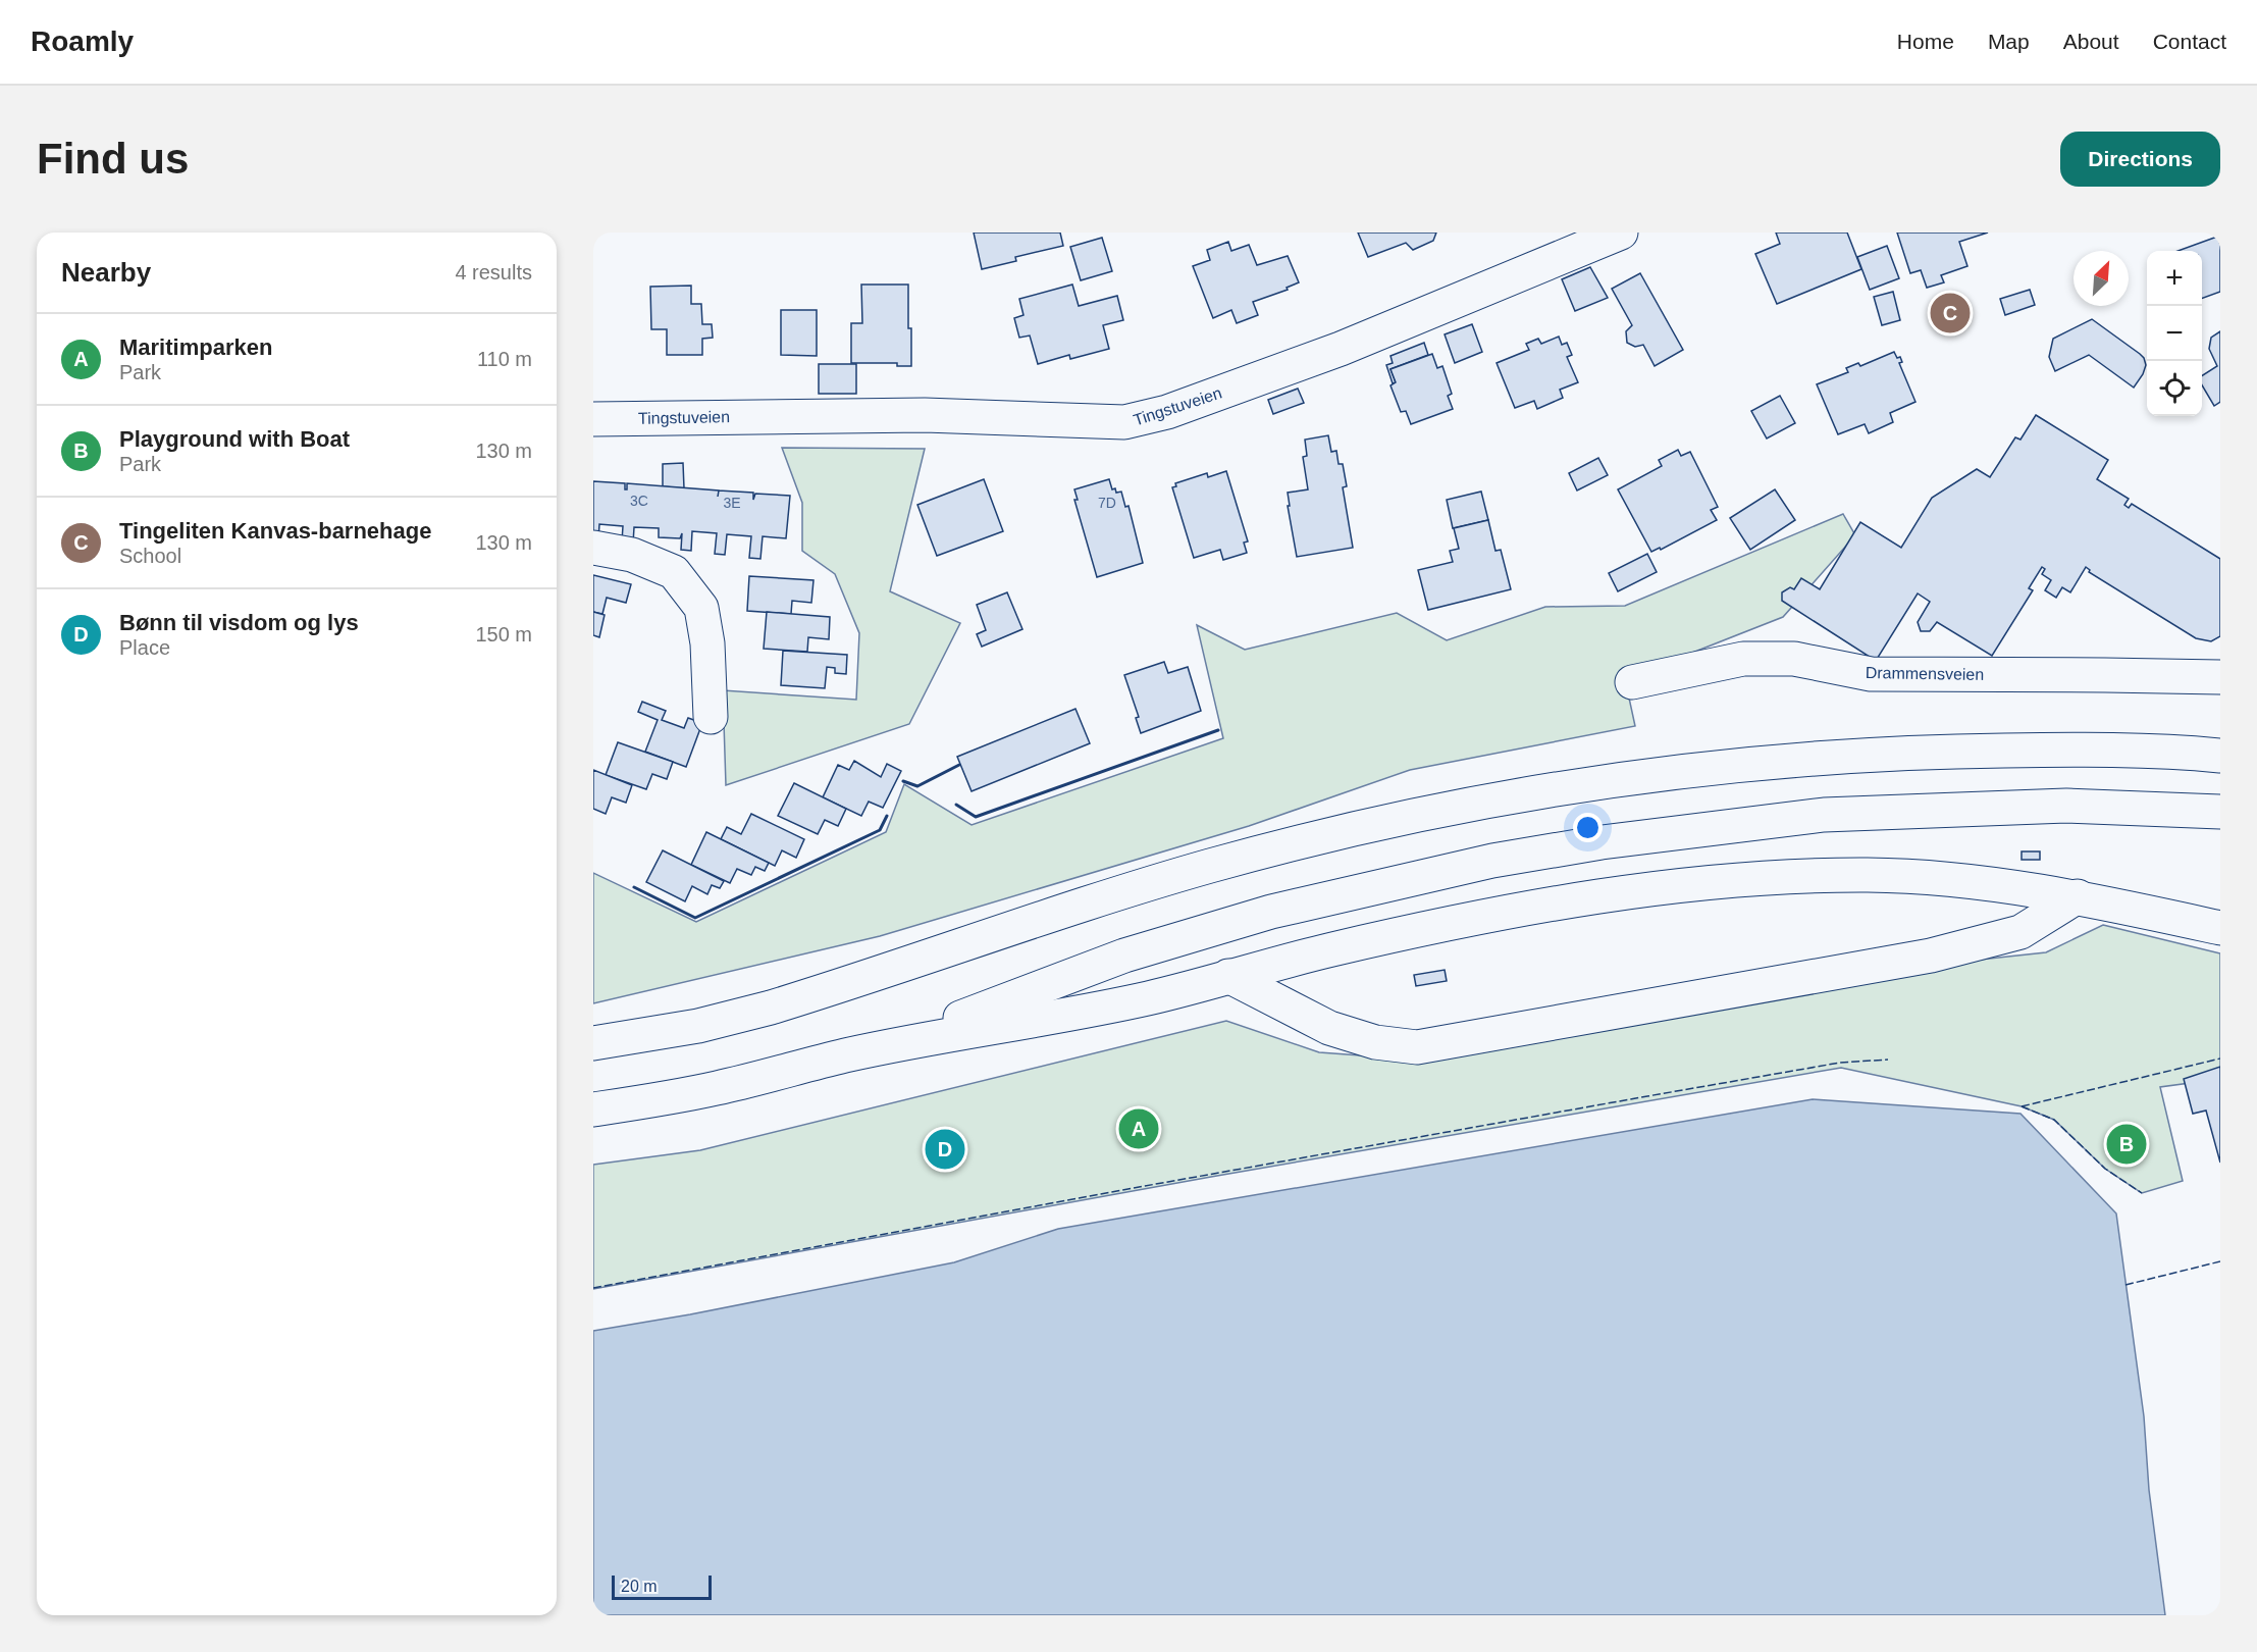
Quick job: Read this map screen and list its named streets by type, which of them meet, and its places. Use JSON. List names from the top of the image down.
{
  "streets": {
    "main road": ["Tingstuveien", "Drammensveien"]
  },
  "house_numbers": ["3C", "3E", "7D"],
  "scale_bar": "20 m",
  "north": "top right",
  "page": {
    "header": "Roamly",
    "nav": [
      "Home",
      "Map",
      "About",
      "Contact"
    ],
    "buttons": "Directions",
    "title": "Find us",
    "heading": ["Nearby", "4 results"],
    "map_buttons": ["+", "−"],
    "pins": [
      "C",
      "A",
      "B",
      "D"
    ],
    "list": [
      {
        "mark": "A",
        "name": "Maritimparken",
        "note": "Park",
        "value": "110 m"
      },
      {
        "mark": "B",
        "name": "Playground with Boat",
        "note": "Park",
        "value": "130 m"
      },
      {
        "mark": "C",
        "name": "Tingeliten Kanvas-barnehage",
        "note": "School",
        "value": "130 m"
      },
      {
        "mark": "D",
        "name": "Bønn til visdom og lys",
        "note": "Place",
        "value": "150 m"
      }
    ],
    "scale": "20 m"
  }
}
